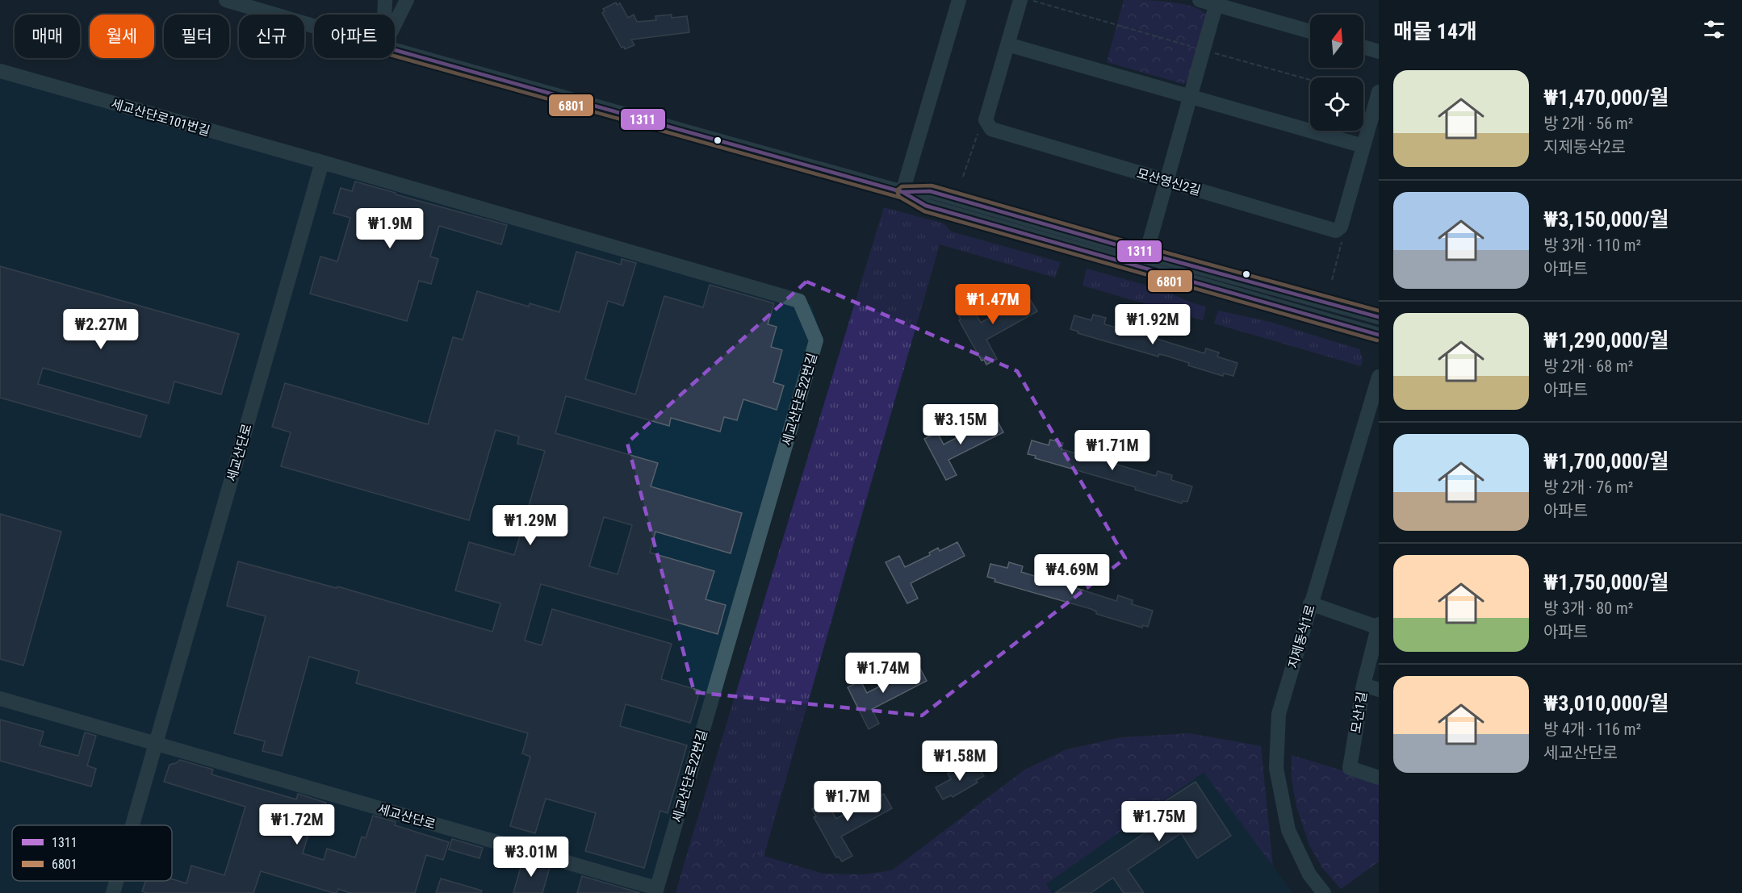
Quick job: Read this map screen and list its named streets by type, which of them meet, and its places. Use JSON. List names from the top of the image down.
{
  "streets": {
    "street": [
      "세교산단로101번길",
      "모산영신2길",
      "세교산단로22번길",
      "세교산단로",
      "지제동삭1로",
      "모산1길"
    ]
  },
  "crossings": [
    ["세교산단로101번길", "세교산단로22번길"],
    ["세교산단로101번길", "세교산단로"],
    ["세교산단로22번길", "세교산단로"],
    ["지제동삭1로", "모산1길"]
  ],
  "lines": ["transit line 1311", "transit line 6801"],
  "legend": ["1311", "6801"],
  "north": "top",
  "page": {
    "heading": "매물 14개",
    "chip": [
      "매매",
      "월세",
      "필터",
      "신규",
      "아파트"
    ],
    "list": [
      {
        "name": "₩1,470,000/월",
        "note": "방 2개 · 56 m² · 지제동삭2로"
      },
      {
        "name": "₩3,150,000/월",
        "note": "방 3개 · 110 m² · 아파트"
      },
      {
        "name": "₩1,290,000/월",
        "note": "방 2개 · 68 m² · 아파트"
      },
      {
        "name": "₩1,700,000/월",
        "note": "방 2개 · 76 m² · 아파트"
      },
      {
        "name": "₩1,750,000/월",
        "note": "방 3개 · 80 m² · 아파트"
      },
      {
        "name": "₩3,010,000/월",
        "note": "방 4개 · 116 m² · 세교산단로"
      }
    ],
    "price": [
      "₩1.9M",
      "₩1.47M",
      "₩1.92M",
      "₩2.27M",
      "₩3.15M",
      "₩1.71M",
      "₩1.29M",
      "₩4.69M",
      "₩1.74M",
      "₩1.58M",
      "₩1.7M",
      "₩1.75M",
      "₩1.72M",
      "₩3.01M"
    ]
  }
}
